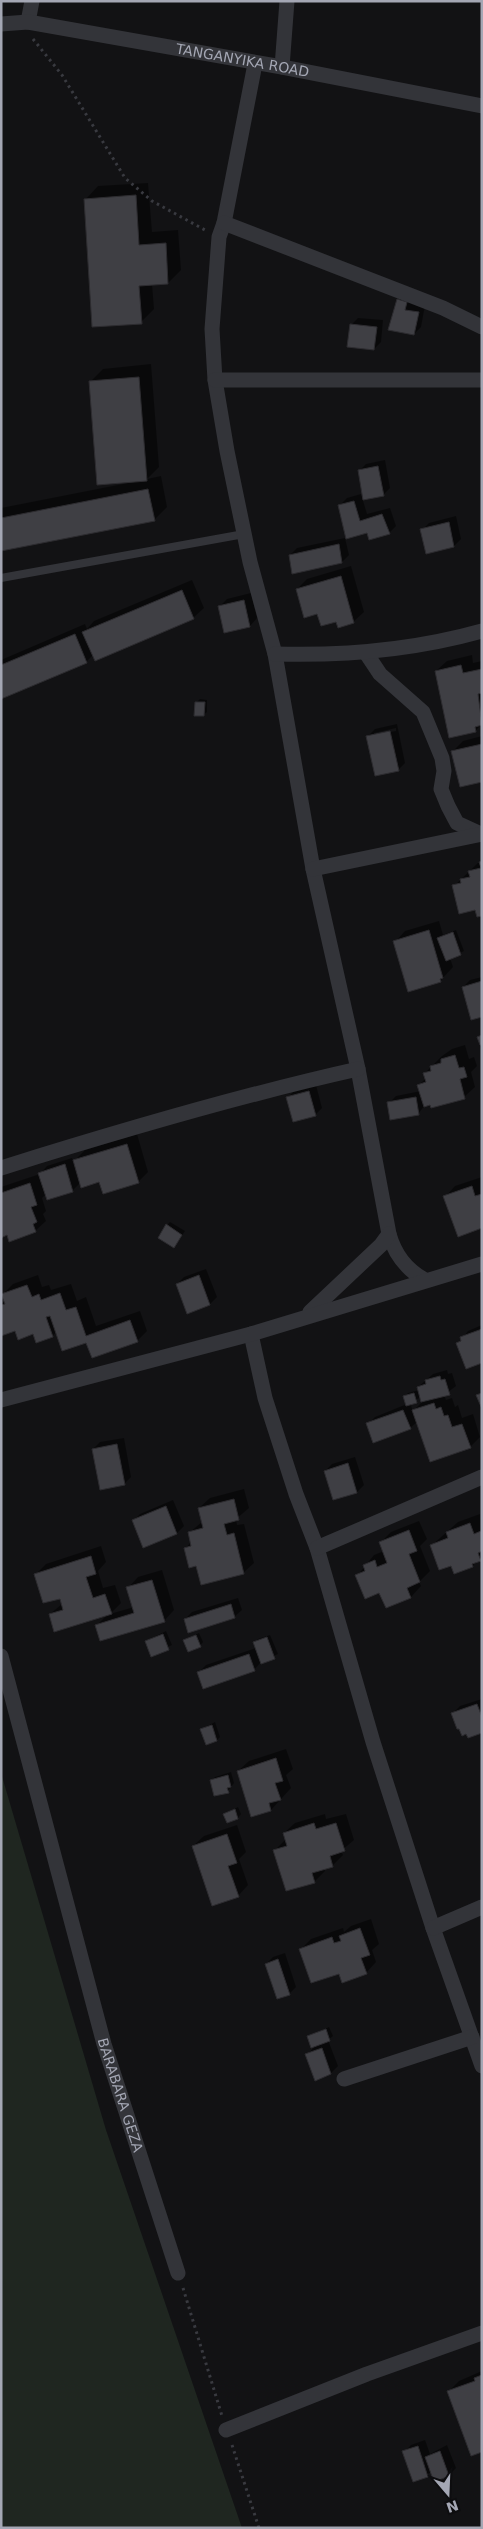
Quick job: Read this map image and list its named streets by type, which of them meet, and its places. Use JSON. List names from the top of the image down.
{
  "streets": {
    "street": ["TANGANYIKA ROAD", "BARABARA GEZA"]
  },
  "north": "bottom"
}
